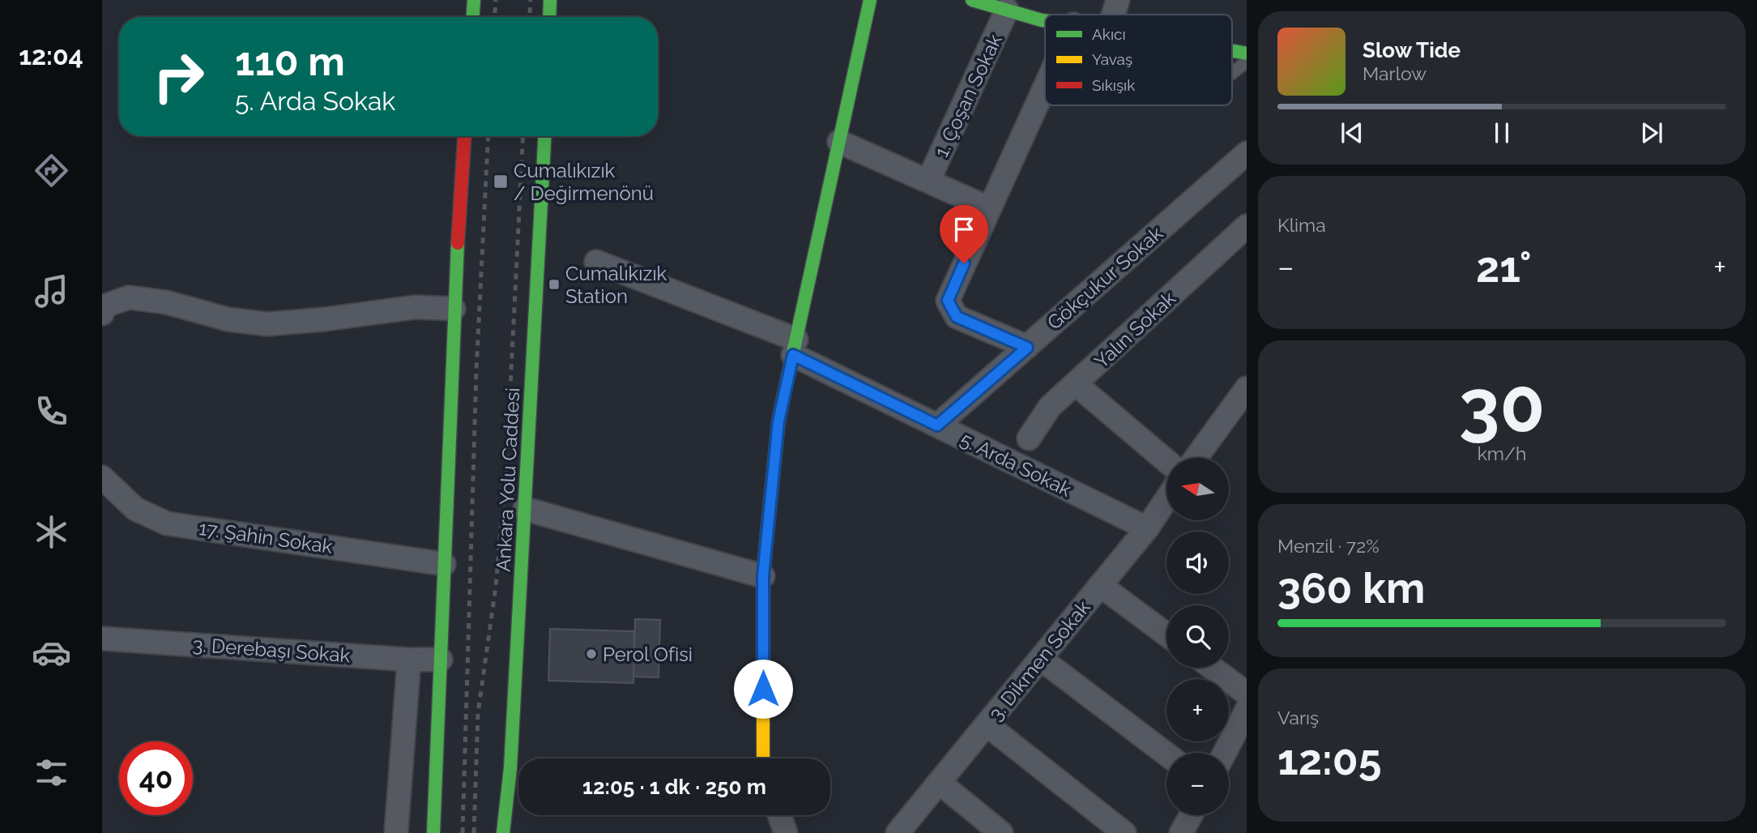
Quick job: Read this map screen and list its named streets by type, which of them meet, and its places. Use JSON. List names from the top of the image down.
{
  "streets": {
    "main road": ["Ankara Yolu Caddesi"],
    "street": [
      "1. Çoşan Sokak",
      "Gökçukur Sokak",
      "Yalın Sokak",
      "5. Arda Sokak",
      "17. Şahin Sokak",
      "3. Derebaşı Sokak",
      "3. Dikmen Sokak"
    ]
  },
  "crossings": [
    ["Gökçukur Sokak", "5. Arda Sokak"],
    ["5. Arda Sokak", "3. Dikmen Sokak"]
  ],
  "places": {
    "transit": ["Cumalıkızık / Değirmenönü", "Cumalıkızık Station"],
    "other": ["Perol Ofisi"]
  },
  "legend": ["Akıcı", "Yavaş", "Sıkışık"],
  "north": "left",
  "page": {
    "tabs": "12:04",
    "turn": ["110 m", "5. Arda Sokak"],
    "song": ["Slow Tide", "Marlow"],
    "tile": [
      "Klima",
      ["30", "km/h"],
      ["Menzil · 72%", "360 km"],
      ["Varış", "12:05"]
    ],
    "heat": ["−", "21°", "+"],
    "map_buttons": ["+", "−"],
    "limit": "40",
    "trip": "12:05 · 1 dk · 250 m"
  }
}
